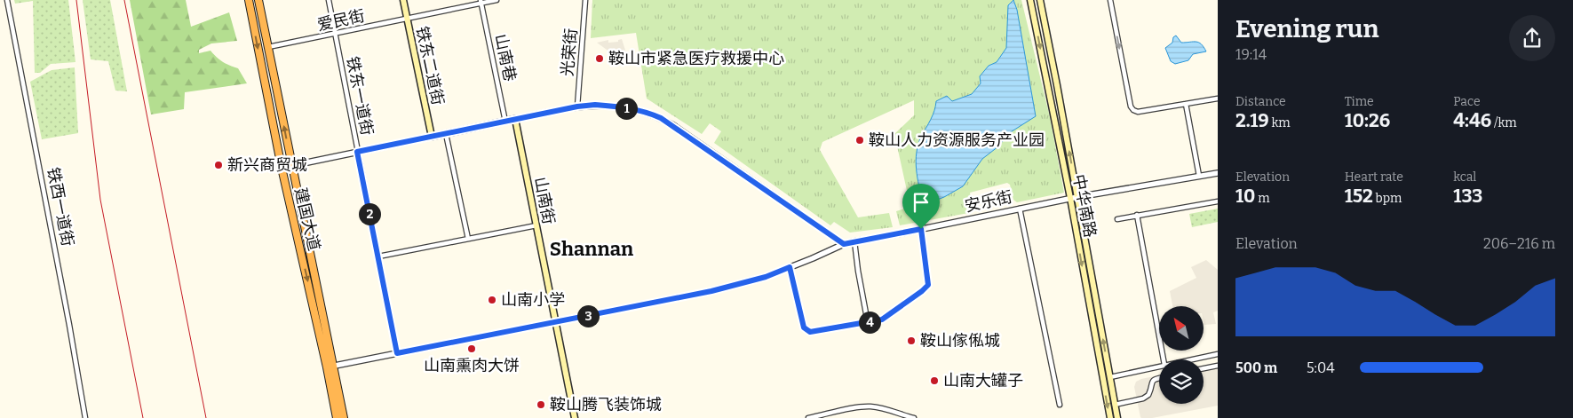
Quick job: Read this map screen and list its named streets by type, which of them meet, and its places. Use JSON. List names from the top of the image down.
{
  "streets": {
    "highway": ["建国大道"],
    "main road": ["铁东二道街", "山南街", "中华南路"],
    "street": [
      "爱民街",
      "光荣街",
      "山南巷",
      "铁东一道街",
      "安乐街",
      "铁西一道街"
    ]
  },
  "crossings": [
    ["爱民街", "山南巷"],
    ["爱民街", "铁东二道街"],
    ["爱民街", "铁东一道街"],
    ["爱民街", "建国大道"],
    ["铁东一道街", "安乐街"],
    ["山南街", "安乐街"],
    ["安乐街", "中华南路"],
    ["安乐街", "建国大道"]
  ],
  "districts": ["Shannan"],
  "places": [
    "鞍山市紧急医疗救援中心",
    "鞍山人力资源服务产业园",
    "新兴商贸城",
    "山南小学",
    "鞍山傢俬城",
    "山南熏肉大饼",
    "山南大罐子",
    "鞍山腾飞装饰城"
  ],
  "north": "top left",
  "page": {
    "heading": ["Evening run", "19:14"],
    "stats": [
      ["Distance", "2.19 km"],
      ["Time", "10:26"],
      ["Pace", "4:46 /km"],
      ["Elevation", "10 m"],
      ["Heart rate", "152 bpm"],
      ["kcal", "133"]
    ],
    "pins": [
      "1",
      "2",
      "3",
      "4"
    ],
    "chart": ["Elevation", "206–216 m"],
    "list": [
      {
        "name": "500 m",
        "note": "5:04"
      }
    ]
  }
}
